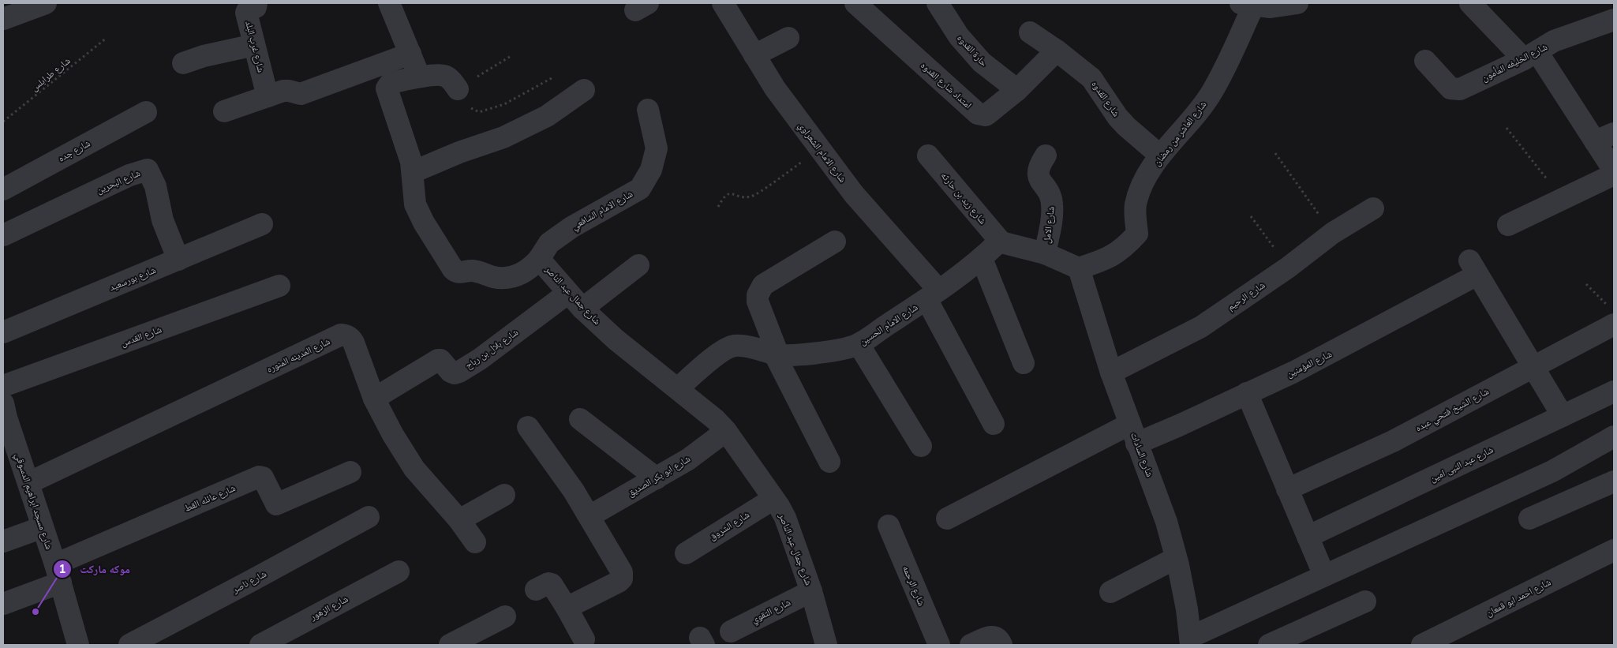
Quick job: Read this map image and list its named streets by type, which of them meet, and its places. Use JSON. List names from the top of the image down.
{
  "streets": {
    "street": [
      "شارع غرب البلد",
      "حارة القدوه",
      "شارع الخليفه المأمون",
      "امتداد شارع القدوه",
      "شارع القدوه",
      "شارع العاشر من رمضان",
      "شارع جده",
      "شارع الامام الشعراوي",
      "شارع البحرين",
      "شارع زيد بن حارثه",
      "شارع الامام الشافعي",
      "شارع الامل",
      "شارع بورسعيد",
      "شارع جمال عبد الناصر",
      "شارع الرحيم",
      "شارع الامام الحسين",
      "شارع القدس",
      "شارع بلال بن رباح",
      "شارع المدينه المنوره",
      "شارع المؤمنين",
      "شارع الشيخ فتحي عبده",
      "شارع السادات",
      "شارع عبد النبى امين",
      "شارع ابو بكر الصديق",
      "شارع عائله القط",
      "شارع مسجد ابراهيم الدسوقي",
      "شارع الشروق",
      "شارع ناصر",
      "شارع الرحمه",
      "شارع احمد ابو قمعان",
      "شارع الزهور",
      "شارع التقوي"
    ],
    "path": ["شارع طرابلس"]
  },
  "crossings": [
    ["حارة القدوه", "امتداد شارع القدوه"],
    ["امتداد شارع القدوه", "شارع القدوه"],
    ["شارع القدوه", "شارع العاشر من رمضان"],
    ["شارع العاشر من رمضان", "شارع السادات"],
    ["شارع الامام الشعراوي", "شارع الامام الحسين"],
    ["شارع البحرين", "شارع بورسعيد"],
    ["شارع زيد بن حارثه", "شارع الامام الحسين"],
    ["شارع الامام الشافعي", "شارع جمال عبد الناصر"],
    ["شارع جمال عبد الناصر", "شارع الامام الحسين"],
    ["شارع جمال عبد الناصر", "شارع بلال بن رباح"],
    ["شارع جمال عبد الناصر", "شارع ابو بكر الصديق"],
    ["شارع جمال عبد الناصر", "شارع الشروق"],
    ["شارع جمال عبد الناصر", "شارع التقوي"],
    ["شارع الرحيم", "شارع السادات"],
    ["شارع بلال بن رباح", "شارع المدينه المنوره"],
    ["شارع المدينه المنوره", "شارع مسجد ابراهيم الدسوقي"],
    ["شارع المؤمنين", "شارع الشيخ فتحي عبده"],
    ["شارع المؤمنين", "شارع السادات"],
    ["شارع عائله القط", "شارع مسجد ابراهيم الدسوقي"]
  ],
  "places": ["موكه ماركت"]
}
